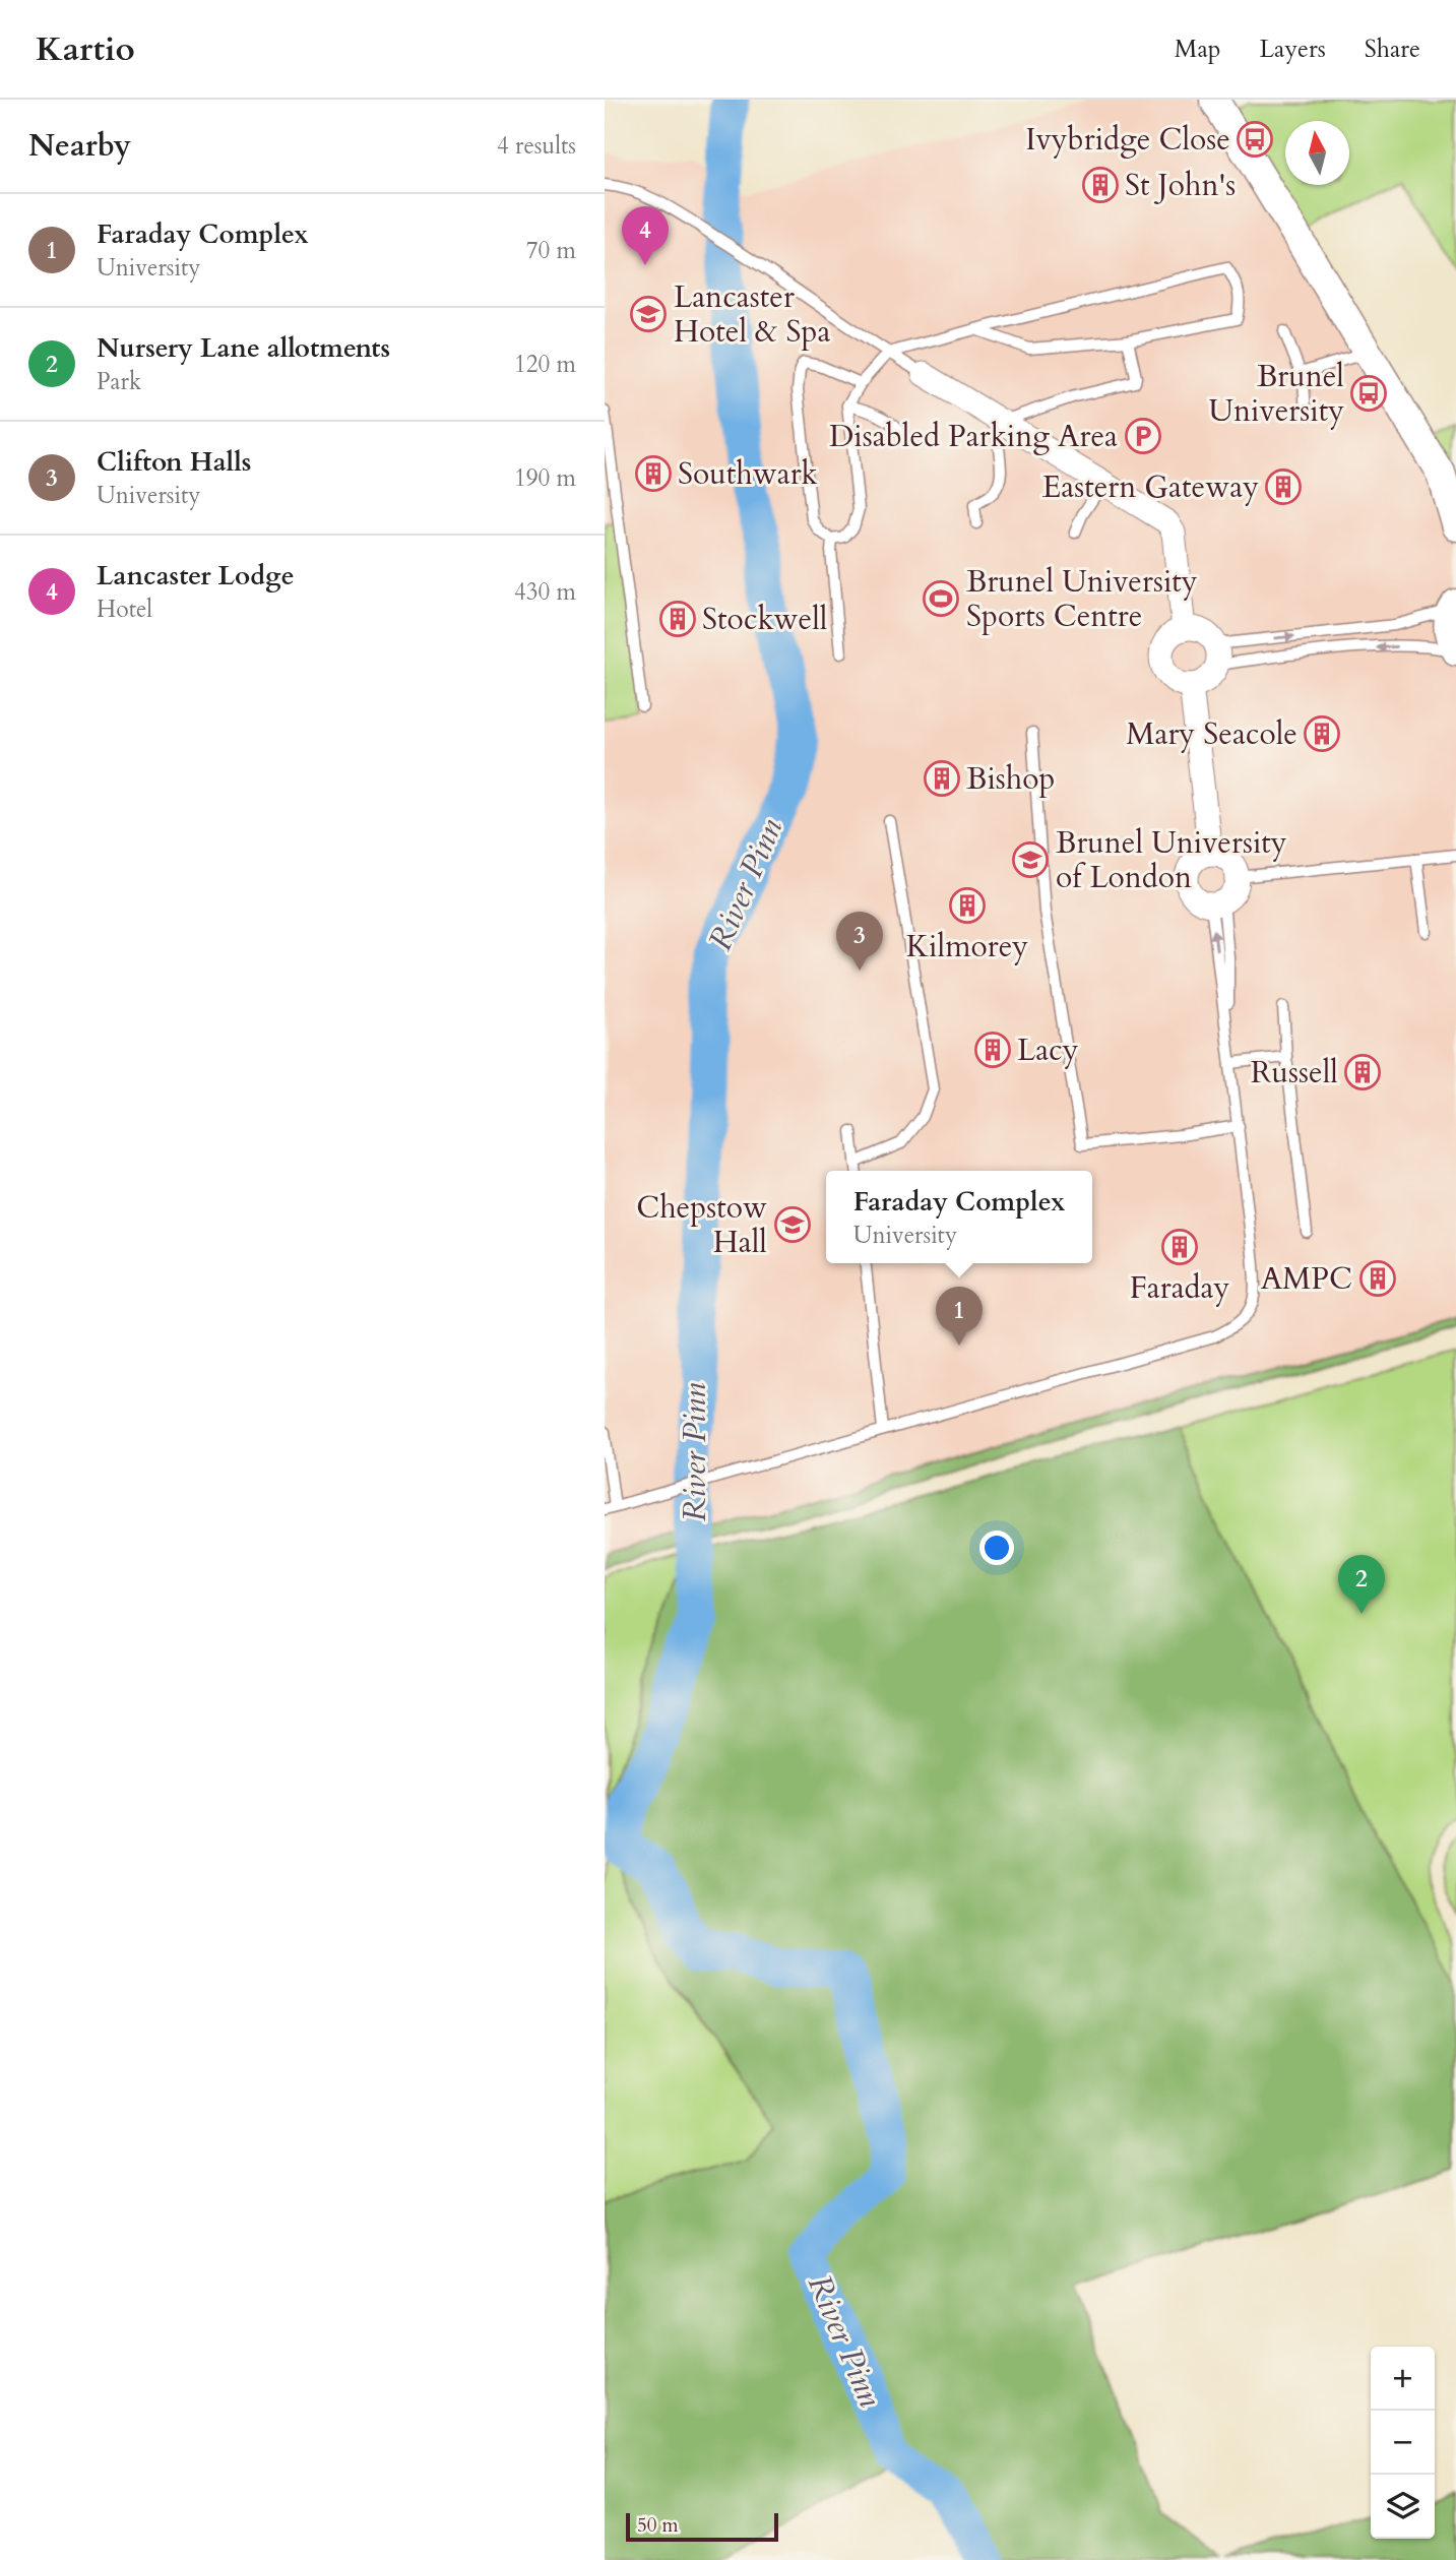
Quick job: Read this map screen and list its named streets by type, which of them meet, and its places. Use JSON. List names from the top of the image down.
{
  "water": ["River Pinn"],
  "places": {
    "bus stop": ["Ivybridge Close", "Brunel University"],
    "building": [
      "St John's",
      "Southwark",
      "Eastern Gateway",
      "Stockwell",
      "Mary Seacole",
      "Bishop",
      "Kilmorey",
      "Lacy",
      "Russell",
      "Faraday",
      "AMPC"
    ],
    "school or university": ["Lancaster Hotel & Spa", "Brunel University of London", "Chepstow Hall"],
    "parking": ["Disabled Parking Area"],
    "sports": ["Brunel University Sports Centre"]
  },
  "scale_bar": "50 m",
  "north": "top",
  "page": {
    "header": "Kartio",
    "nav": ["Map", "Layers", "Share"],
    "heading": ["Nearby", "4 results"],
    "list": [
      {
        "mark": "1",
        "name": "Faraday Complex",
        "note": "University",
        "value": "70 m"
      },
      {
        "mark": "2",
        "name": "Nursery Lane allotments",
        "note": "Park",
        "value": "120 m"
      },
      {
        "mark": "3",
        "name": "Clifton Halls",
        "note": "University",
        "value": "190 m"
      },
      {
        "mark": "4",
        "name": "Lancaster Lodge",
        "note": "Hotel",
        "value": "430 m"
      }
    ],
    "pins": [
      "4",
      "3",
      "1",
      "2"
    ],
    "popup": ["Faraday Complex", "University"],
    "map_buttons": ["+", "−"],
    "scale": "50 m"
  }
}
